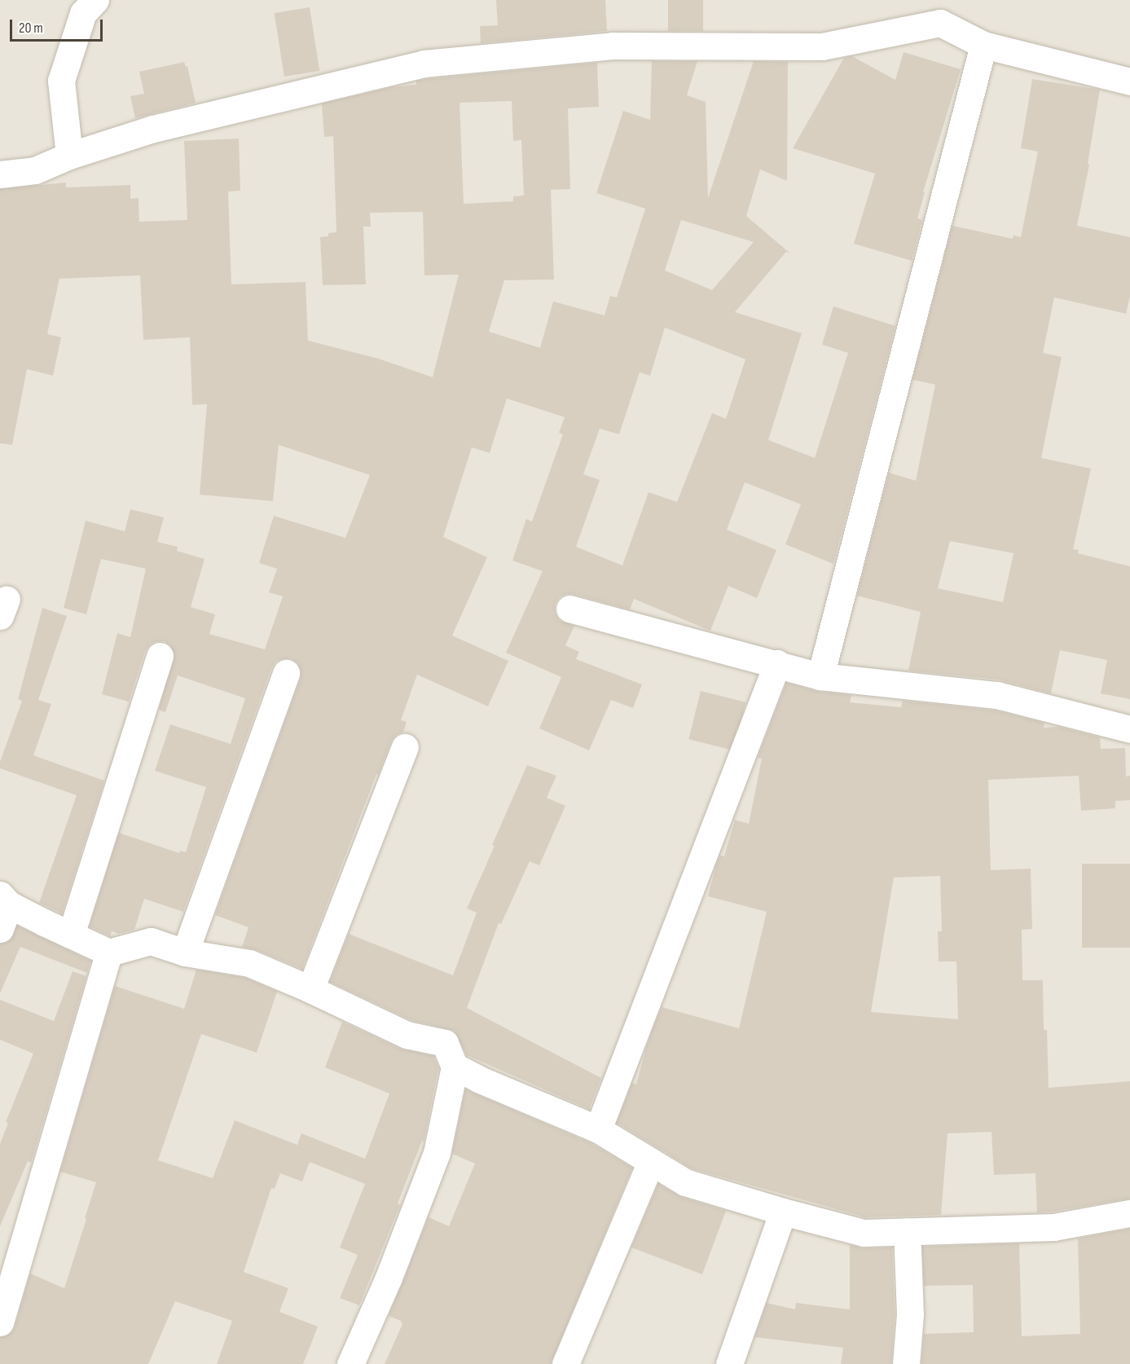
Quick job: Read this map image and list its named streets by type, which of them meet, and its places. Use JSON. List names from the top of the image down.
{
  "scale_bar": "20 m"
}
